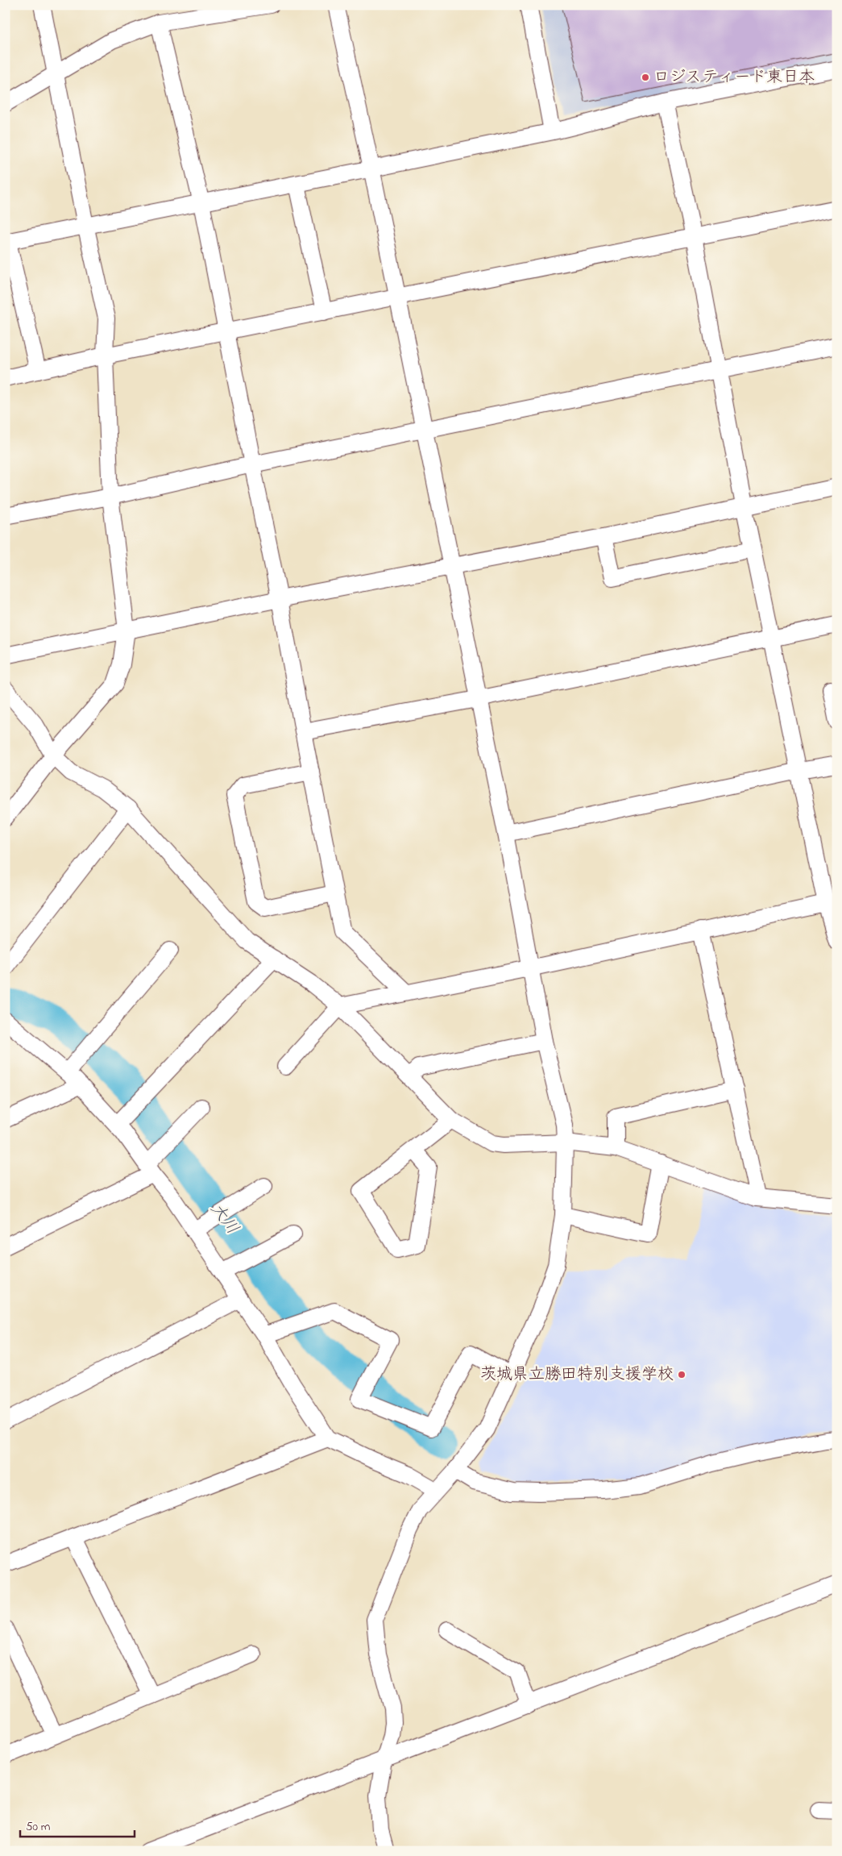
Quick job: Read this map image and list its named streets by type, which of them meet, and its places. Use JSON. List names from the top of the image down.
{
  "water": ["大川"],
  "places": ["ロジスティード東日本", "茨城県立勝田特別支援学校"],
  "scale_bar": "50 m"
}
